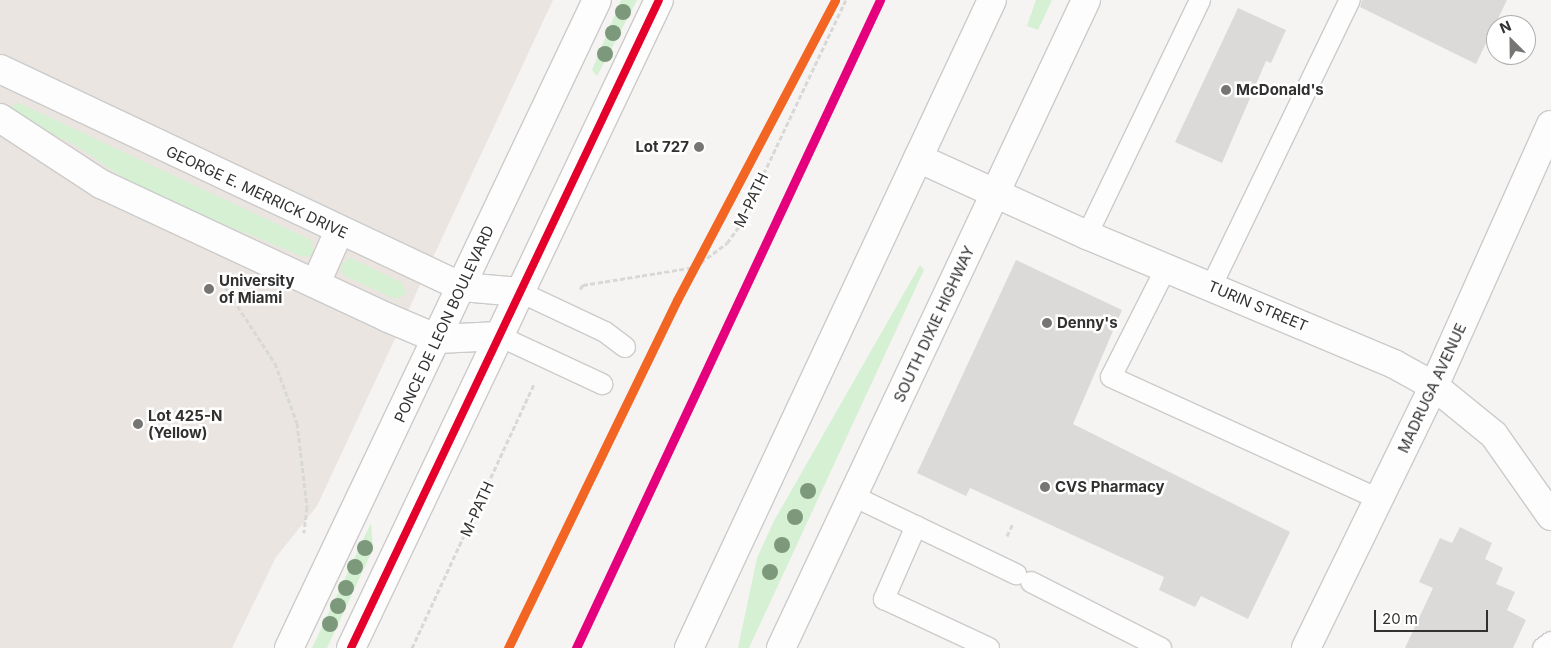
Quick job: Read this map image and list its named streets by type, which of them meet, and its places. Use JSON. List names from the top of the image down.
{
  "streets": {
    "main road": [
      "GEORGE E. MERRICK DRIVE",
      "TURIN STREET",
      "PONCE DE LEON BOULEVARD",
      "SOUTH DIXIE HIGHWAY",
      "MADRUGA AVENUE"
    ],
    "path": ["M-PATH"]
  },
  "crossings": [
    ["GEORGE E. MERRICK DRIVE", "PONCE DE LEON BOULEVARD"],
    ["TURIN STREET", "SOUTH DIXIE HIGHWAY"],
    ["TURIN STREET", "MADRUGA AVENUE"]
  ],
  "places": [
    "McDonald's",
    "Lot 727",
    "University of Miami",
    "Denny's",
    "Lot 425-N (Yellow)",
    "CVS Pharmacy"
  ],
  "scale_bar": "20 m",
  "north": "top left"
}
